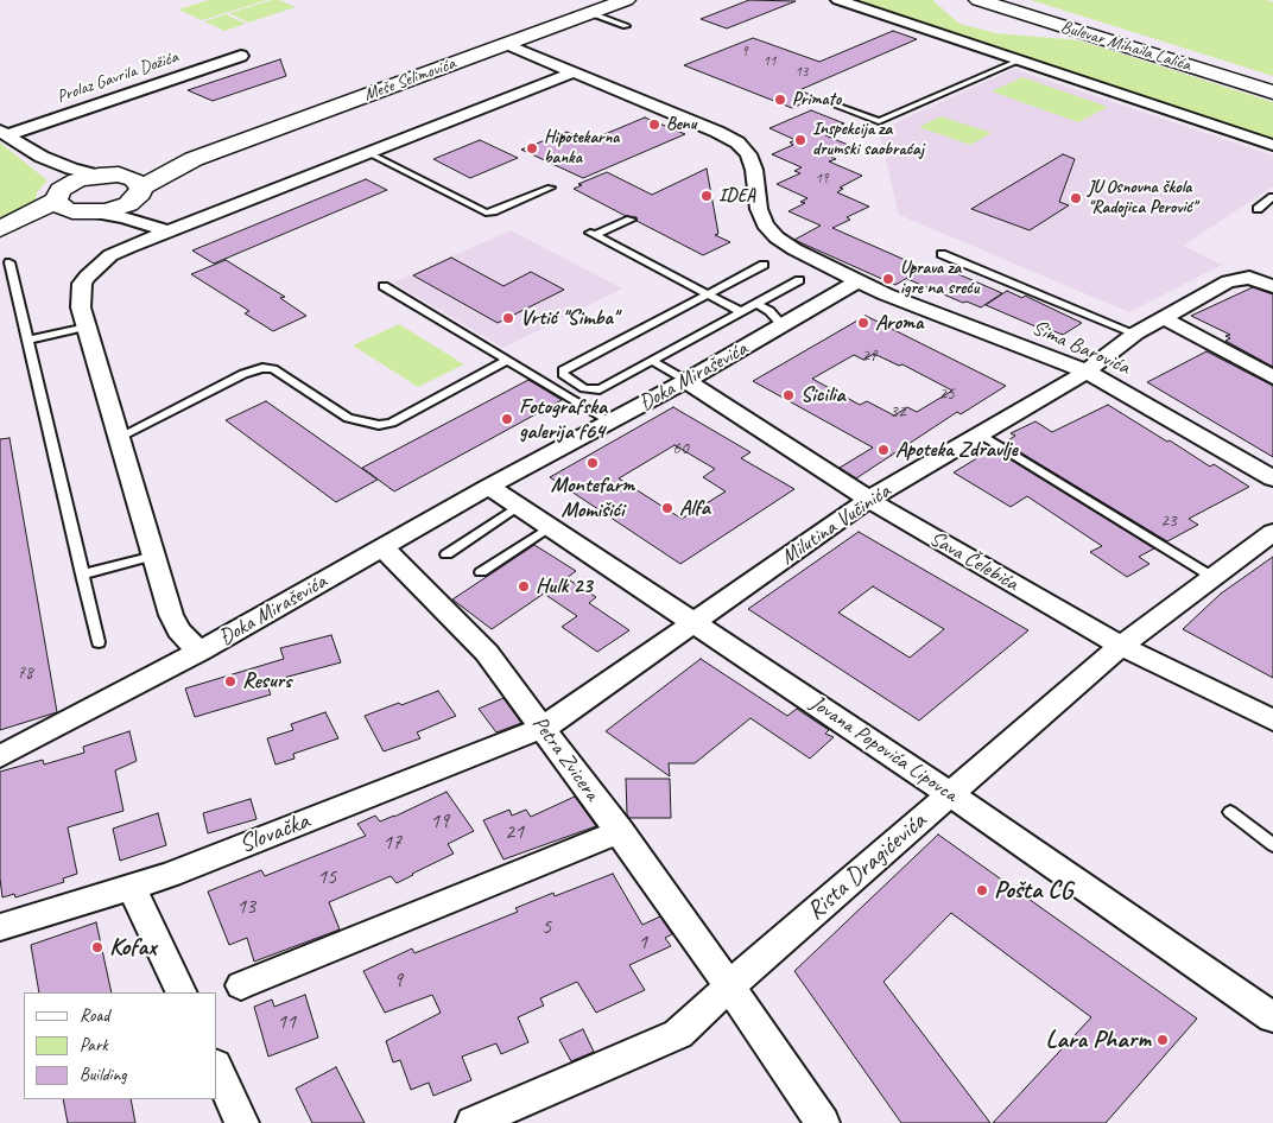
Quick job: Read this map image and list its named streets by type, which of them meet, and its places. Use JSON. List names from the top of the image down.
{
  "streets": {
    "street": [
      "Bulevar Mihaila Lalića",
      "Prolaz Gavrila Dožića",
      "Meše Selimovića",
      "Sima Barovića",
      "Đoka Miraševića",
      "Milutina Vučinića",
      "Sava Čelebića",
      "Jovana Popovića Lipovca",
      "Petra Zvicera",
      "Slovačka",
      "Rista Dragićevića"
    ]
  },
  "crossings": [
    ["Sima Barovića", "Đoka Miraševića"],
    ["Sima Barovića", "Milutina Vučinića"],
    ["Đoka Miraševića", "Sava Čelebića"],
    ["Đoka Miraševića", "Jovana Popovića Lipovca"],
    ["Đoka Miraševića", "Petra Zvicera"],
    ["Milutina Vučinića", "Sava Čelebića"],
    ["Milutina Vučinića", "Jovana Popovića Lipovca"],
    ["Milutina Vučinića", "Petra Zvicera"],
    ["Milutina Vučinića", "Slovačka"],
    ["Sava Čelebića", "Rista Dragićevića"],
    ["Jovana Popovića Lipovca", "Rista Dragićevića"],
    ["Petra Zvicera", "Slovačka"],
    ["Petra Zvicera", "Rista Dragićevića"]
  ],
  "places": [
    "Primato",
    "Benu",
    "Inspekcija za drumski saobraćaj",
    "Hipotekarna banka",
    "IDEA",
    "JU Osnovna škola \"Radojica Perović\"",
    "Uprava za igre na sreću",
    "Vrtić \"Simba\"",
    "Aroma",
    "Sicilia",
    "Fotografska galerija f64",
    "Apoteka Zdravlje",
    "Montefarm Momišići",
    "Alfa",
    "Hulk 23",
    "Resurs",
    "Pošta CG",
    "Kofax",
    "Lara Pharm"
  ],
  "house_numbers": [
    "9",
    "11",
    "13",
    "19",
    "27",
    "25",
    "32",
    "60",
    "23",
    "78",
    "19",
    "21",
    "17",
    "15",
    "13",
    "5",
    "1",
    "9",
    "11"
  ],
  "legend": ["Road", "Park", "Building"]
}
